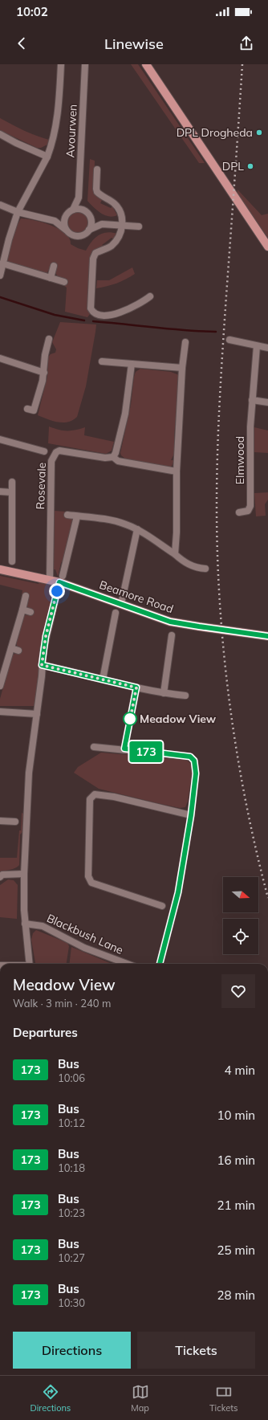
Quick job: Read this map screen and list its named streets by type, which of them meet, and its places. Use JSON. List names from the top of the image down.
{
  "streets": {
    "main road": ["Beamore Road"],
    "street": [
      "Avourwen",
      "Elmwood",
      "Rosevale",
      "Blackbush Lane"
    ]
  },
  "crossings": [
    ["Rosevale", "Beamore Road"]
  ],
  "places": ["DPL Drogheda", "DPL", "Meadow View"],
  "lines": ["bus line 173"],
  "north": "right",
  "page": {
    "status": "10:02",
    "header": "Linewise",
    "on_map": "173",
    "heading": [
      ["Meadow View", "Walk · 3 min · 240 m"],
      "Departures"
    ],
    "list": [
      {
        "mark": "173",
        "name": "Bus",
        "note": "10:06",
        "value": "4 min"
      },
      {
        "mark": "173",
        "name": "Bus",
        "note": "10:12",
        "value": "10 min"
      },
      {
        "mark": "173",
        "name": "Bus",
        "note": "10:18",
        "value": "16 min"
      },
      {
        "mark": "173",
        "name": "Bus",
        "note": "10:23",
        "value": "21 min"
      },
      {
        "mark": "173",
        "name": "Bus",
        "note": "10:27",
        "value": "25 min"
      },
      {
        "mark": "173",
        "name": "Bus",
        "note": "10:30",
        "value": "28 min"
      }
    ],
    "buttons": ["Directions", "Tickets"],
    "tabs": ["Directions", "Map", "Tickets"]
  }
}
